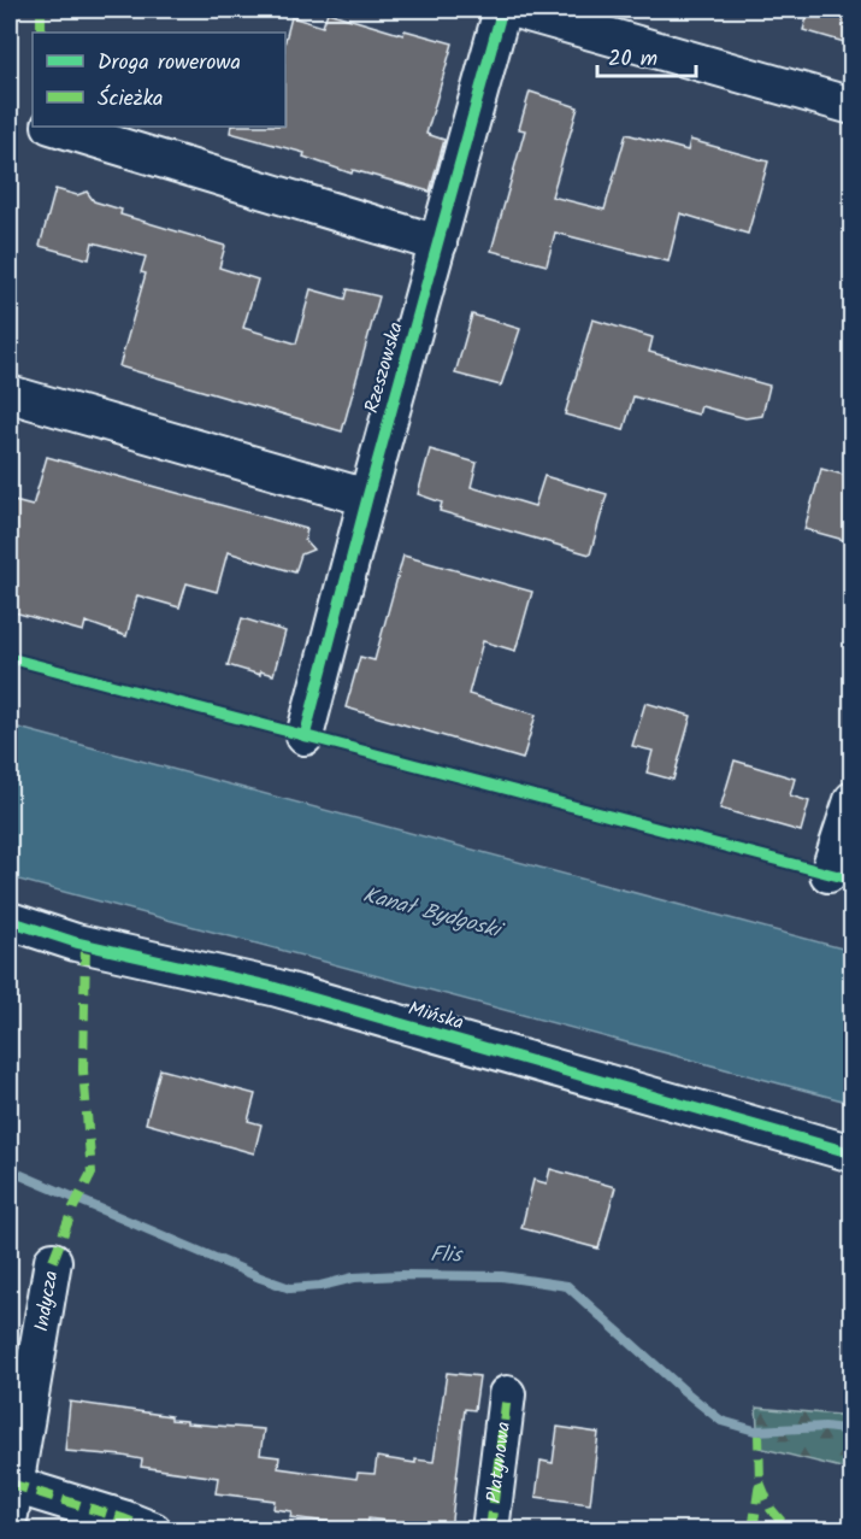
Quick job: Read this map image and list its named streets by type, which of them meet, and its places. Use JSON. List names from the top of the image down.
{
  "streets": {
    "street": [
      "Rzeszowska",
      "Mińska",
      "Indycza",
      "Platynowa"
    ]
  },
  "water": ["Kanał Bydgoski", "Flis"],
  "legend": ["Droga rowerowa", "Ścieżka"],
  "scale_bar": "20 m"
}
